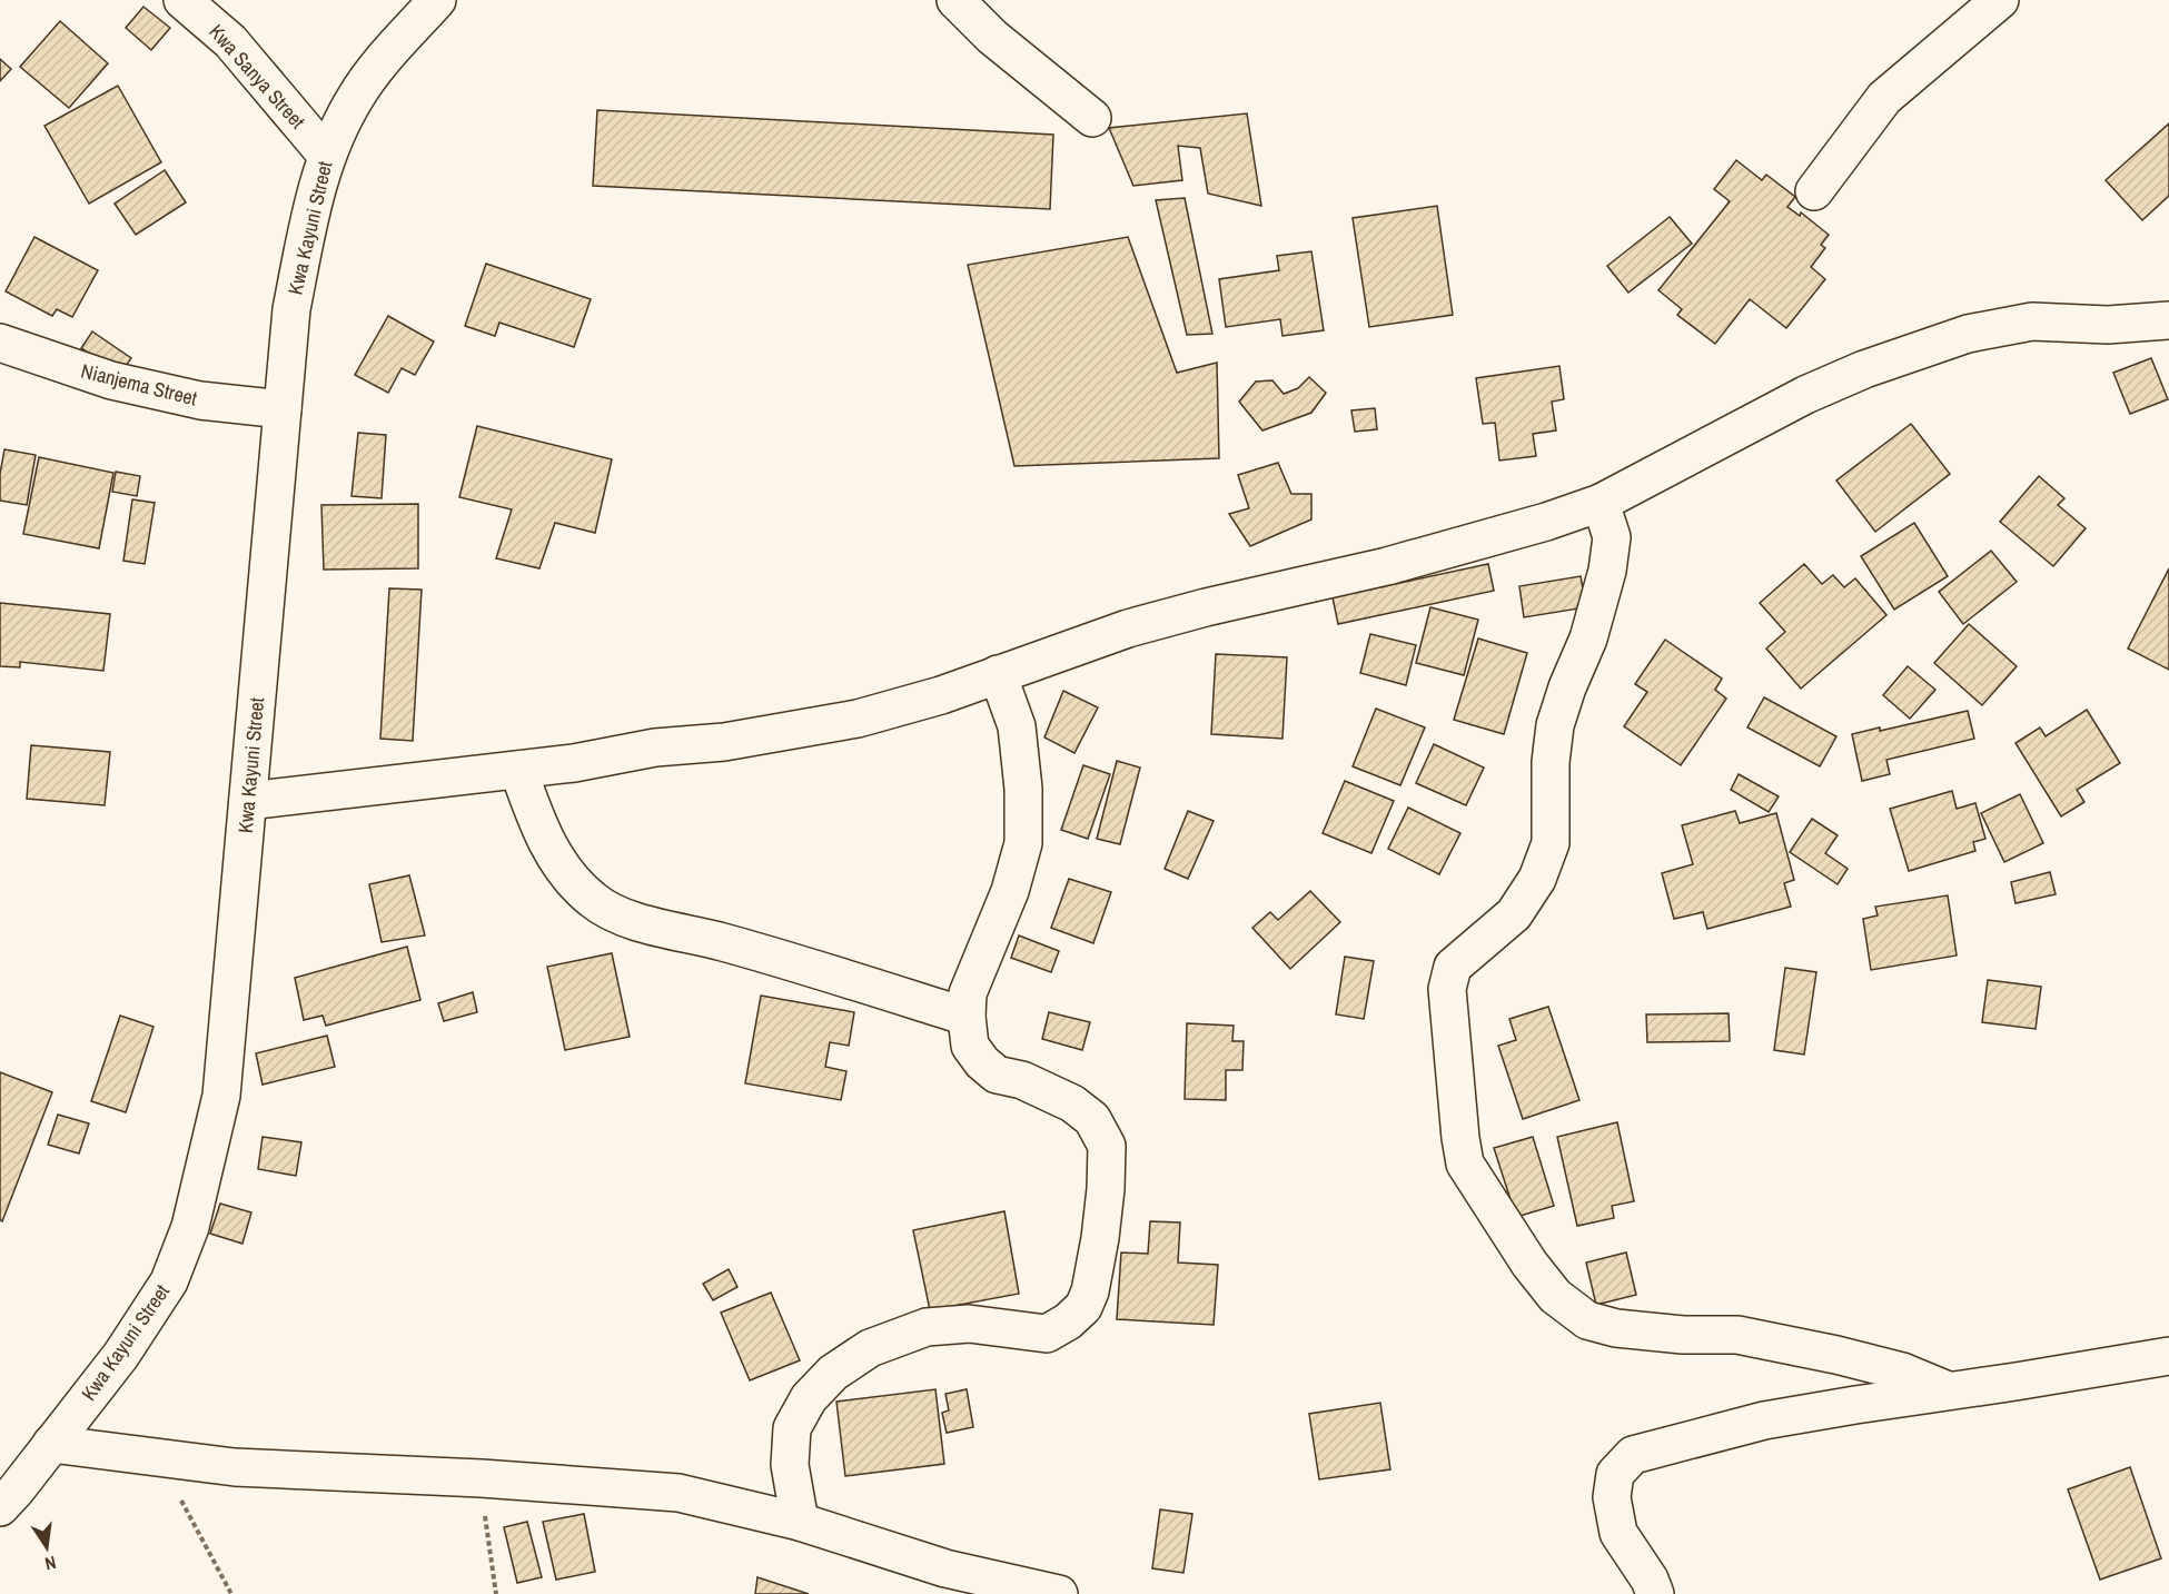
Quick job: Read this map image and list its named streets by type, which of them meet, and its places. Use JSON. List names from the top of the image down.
{
  "streets": {
    "street": ["Kwa Sanya Street", "Kwa Kayuni Street", "Nianjema Street"]
  },
  "crossings": [
    ["Kwa Sanya Street", "Kwa Kayuni Street"],
    ["Kwa Kayuni Street", "Nianjema Street"]
  ],
  "north": "bottom"
}
